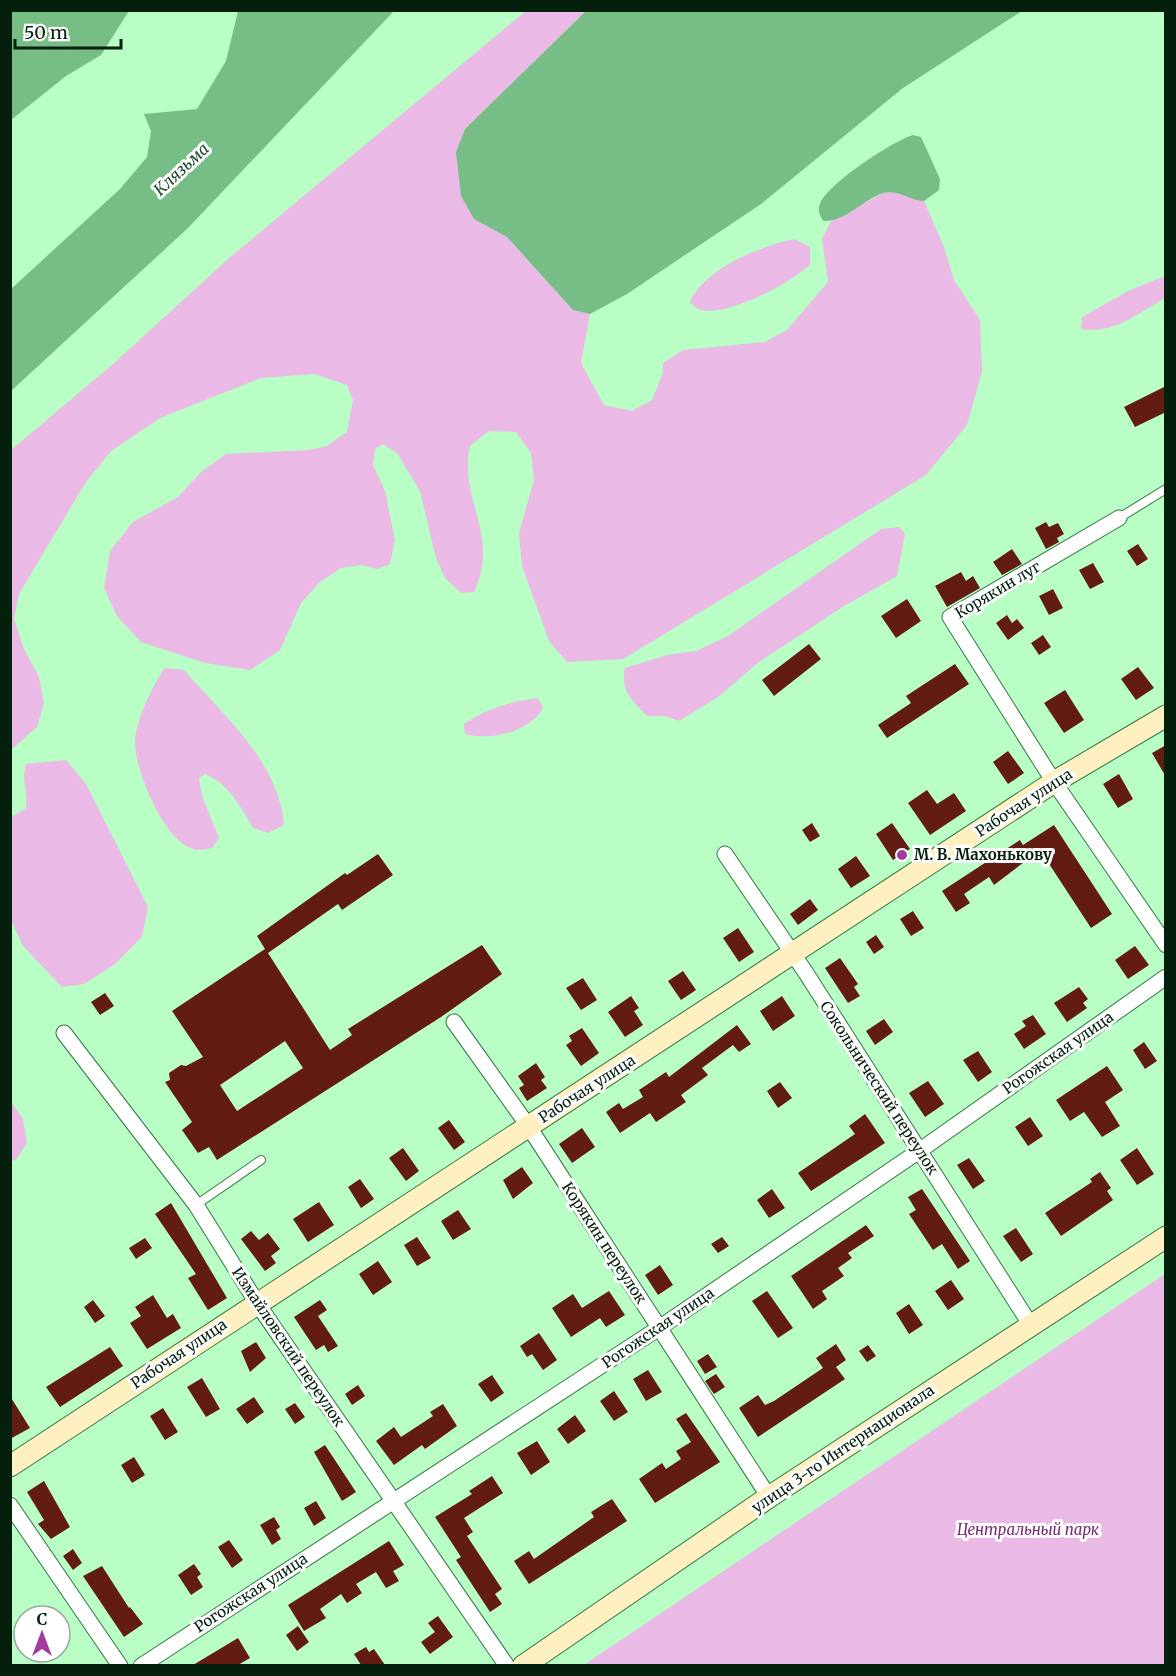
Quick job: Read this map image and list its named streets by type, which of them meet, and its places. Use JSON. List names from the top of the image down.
{
  "streets": {
    "main road": ["Рабочая улица", "улица 3-го Интернационала"],
    "street": [
      "Корякин луг",
      "Рогожская улица",
      "Сокольнический переулок",
      "Корякин переулок",
      "Измайловский переулок"
    ]
  },
  "crossings": [
    ["Корякин луг", "Рабочая улица"],
    ["Рабочая улица", "Сокольнический переулок"],
    ["Рабочая улица", "Корякин переулок"],
    ["Рабочая улица", "Измайловский переулок"],
    ["Рогожская улица", "Сокольнический переулок"],
    ["Рогожская улица", "Корякин переулок"],
    ["Рогожская улица", "Измайловский переулок"],
    ["Сокольнический переулок", "улица 3-го Интернационала"],
    ["Корякин переулок", "улица 3-го Интернационала"]
  ],
  "water": ["Клязьма"],
  "parks": ["Центральный парк"],
  "places": ["М. В. Махонькову"],
  "scale_bar": "50 m",
  "north": "top"
}
